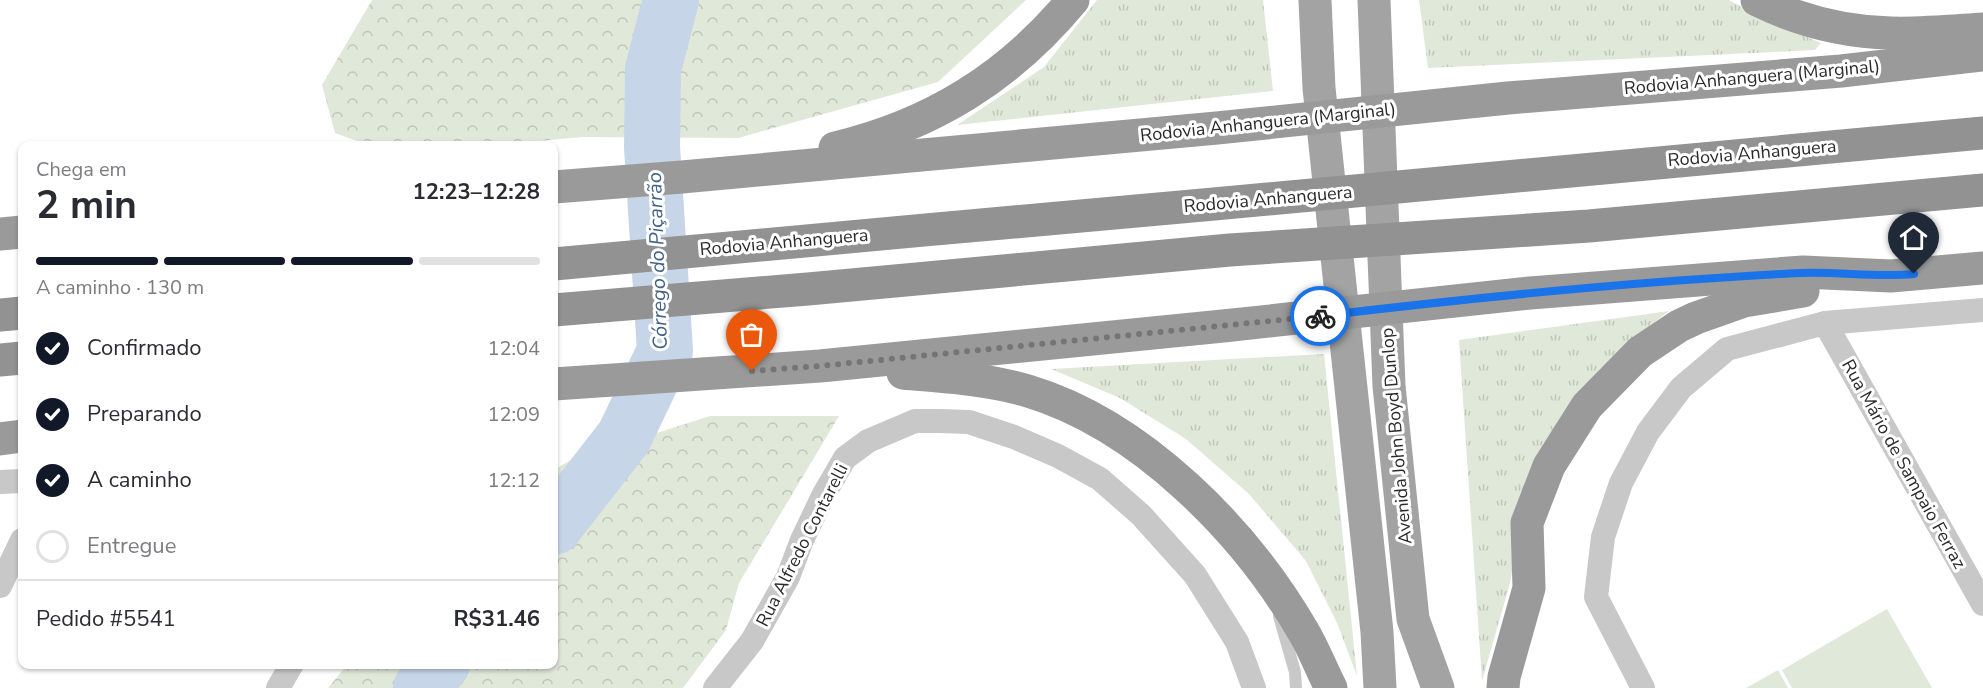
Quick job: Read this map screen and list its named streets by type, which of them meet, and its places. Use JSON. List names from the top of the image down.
{
  "streets": {
    "highway": ["Rodovia Anhanguera (Marginal)", "Rodovia Anhanguera"],
    "main road": ["Avenida John Boyd Dunlop"],
    "street": ["Rua Mário de Sampaio Ferraz", "Rua Alfredo Contarelli"]
  },
  "water": ["Córrego do Piçarrão"],
  "page": {
    "heading": ["2 min", "Chega em", "12:23–12:28"],
    "panel": ["Pedido #5541", "R$31.46"],
    "bar": "A caminho · 130 m",
    "list": [
      ["Confirmado", "12:04"],
      ["Preparando", "12:09"],
      ["A caminho", "12:12"],
      "Entregue"
    ]
  }
}
